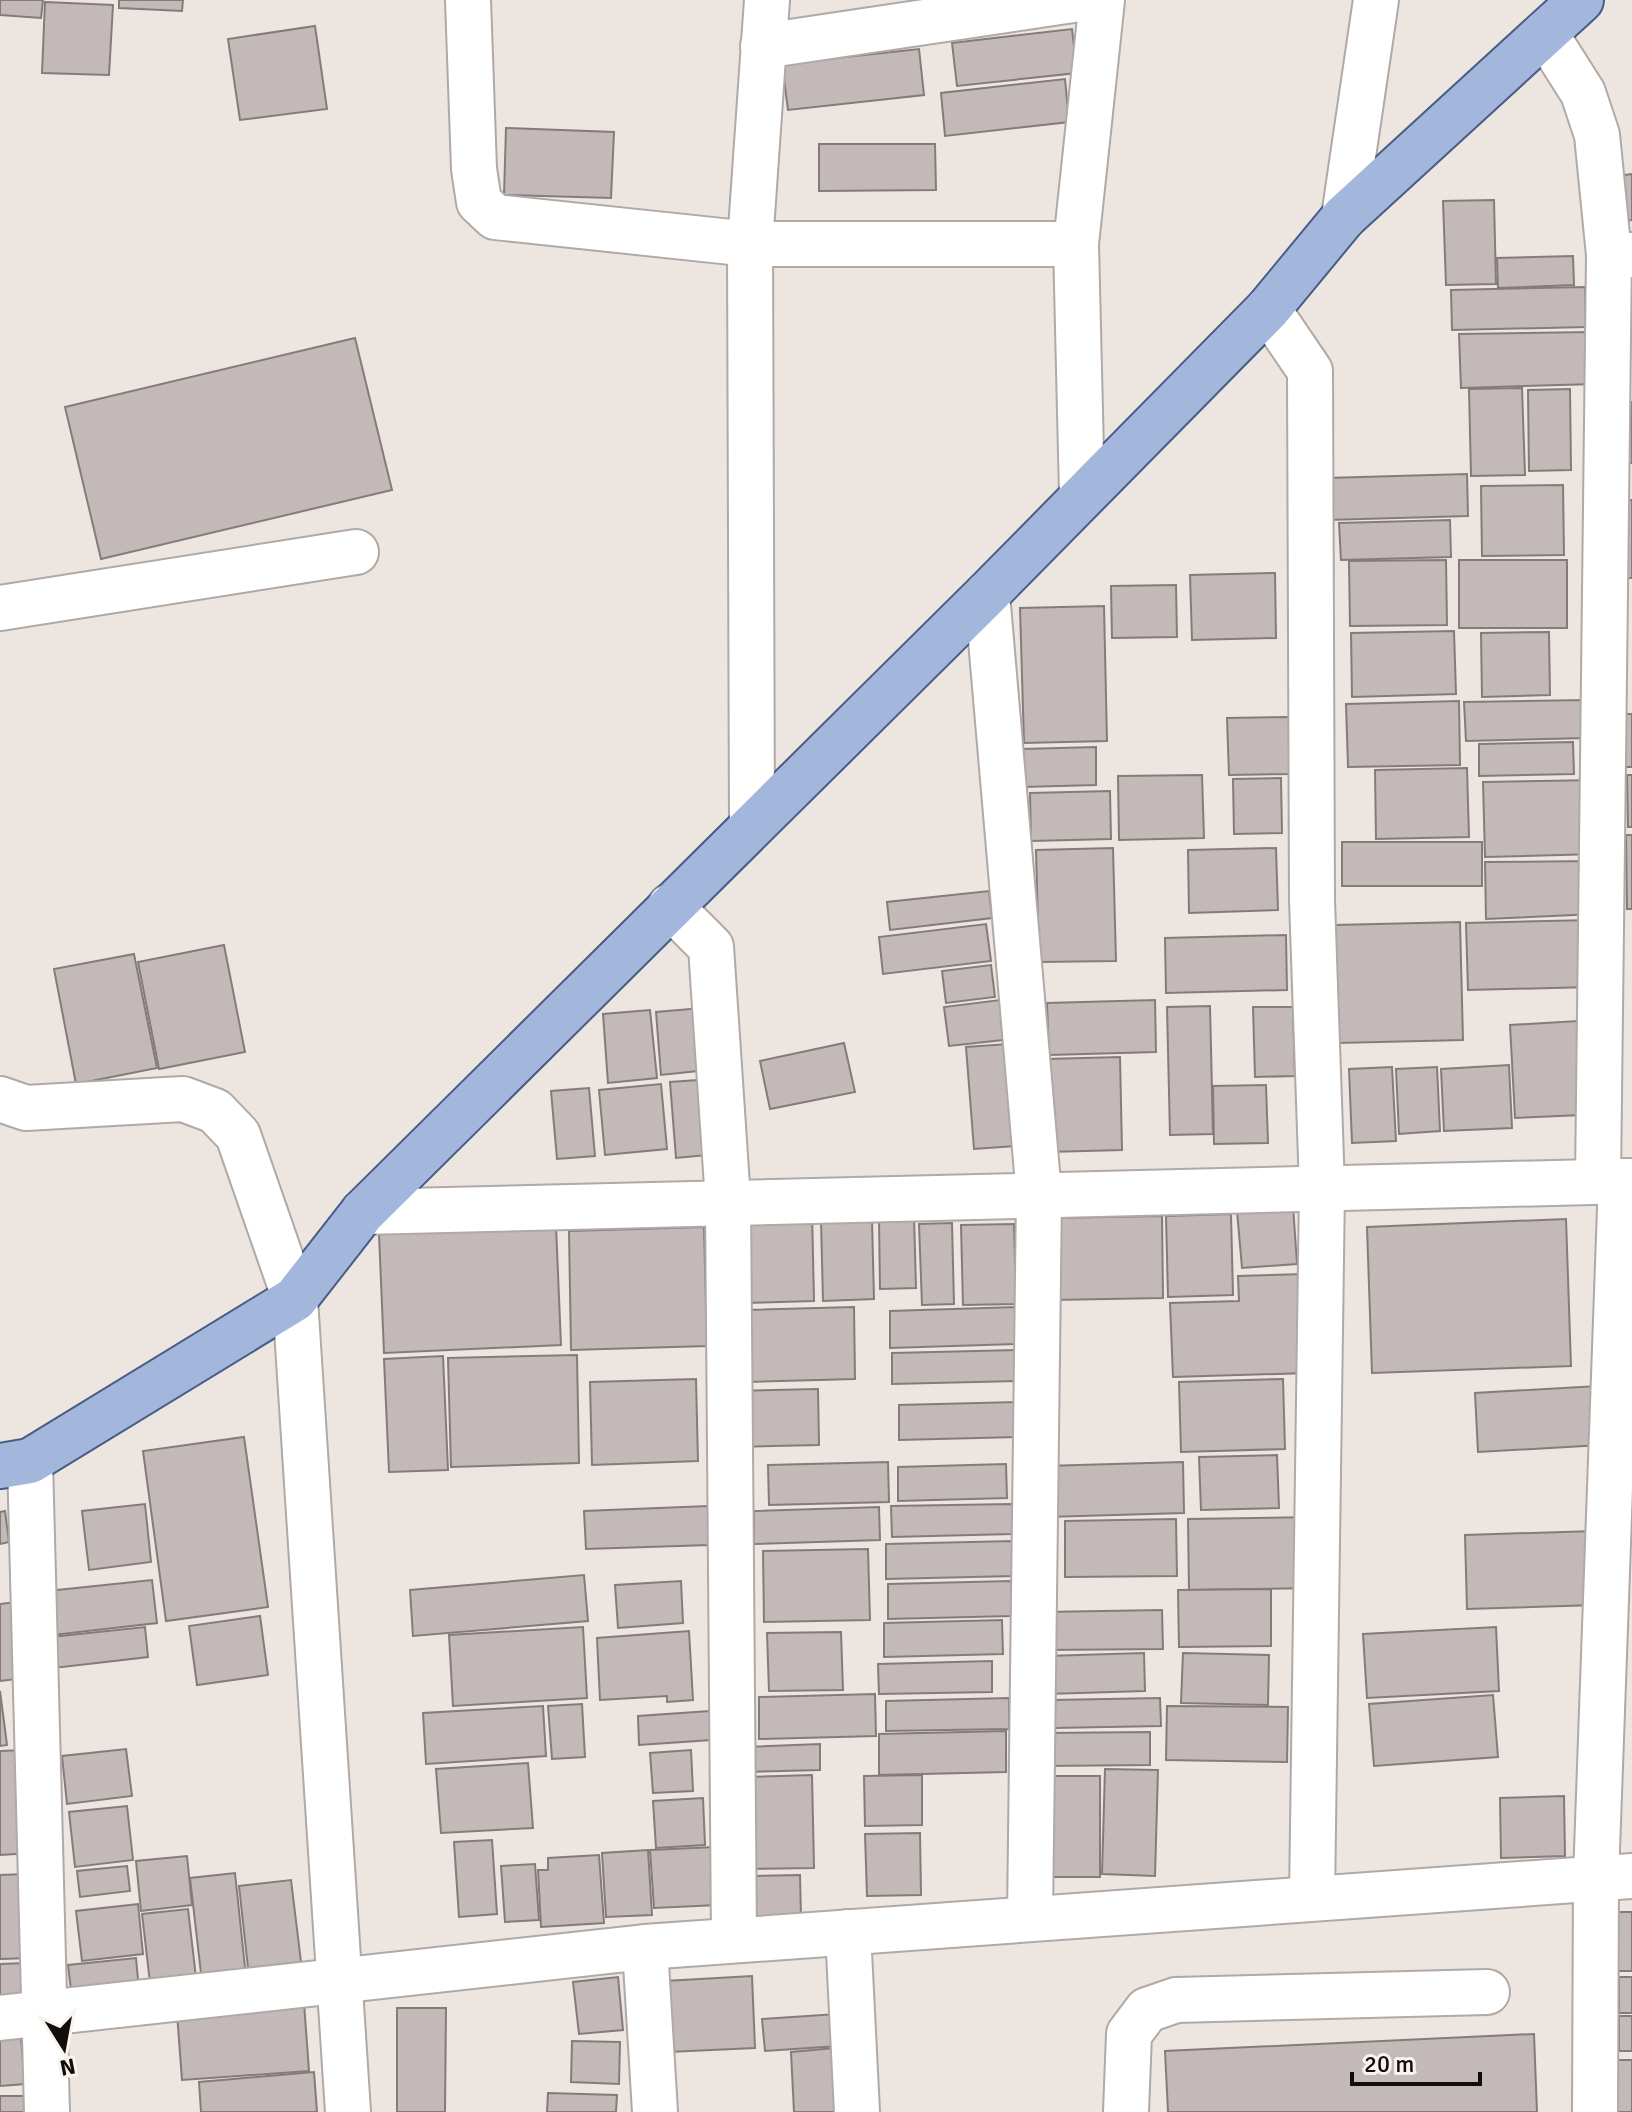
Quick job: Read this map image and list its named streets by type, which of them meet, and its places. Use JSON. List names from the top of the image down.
{
  "scale_bar": "20 m",
  "north": "bottom"
}
